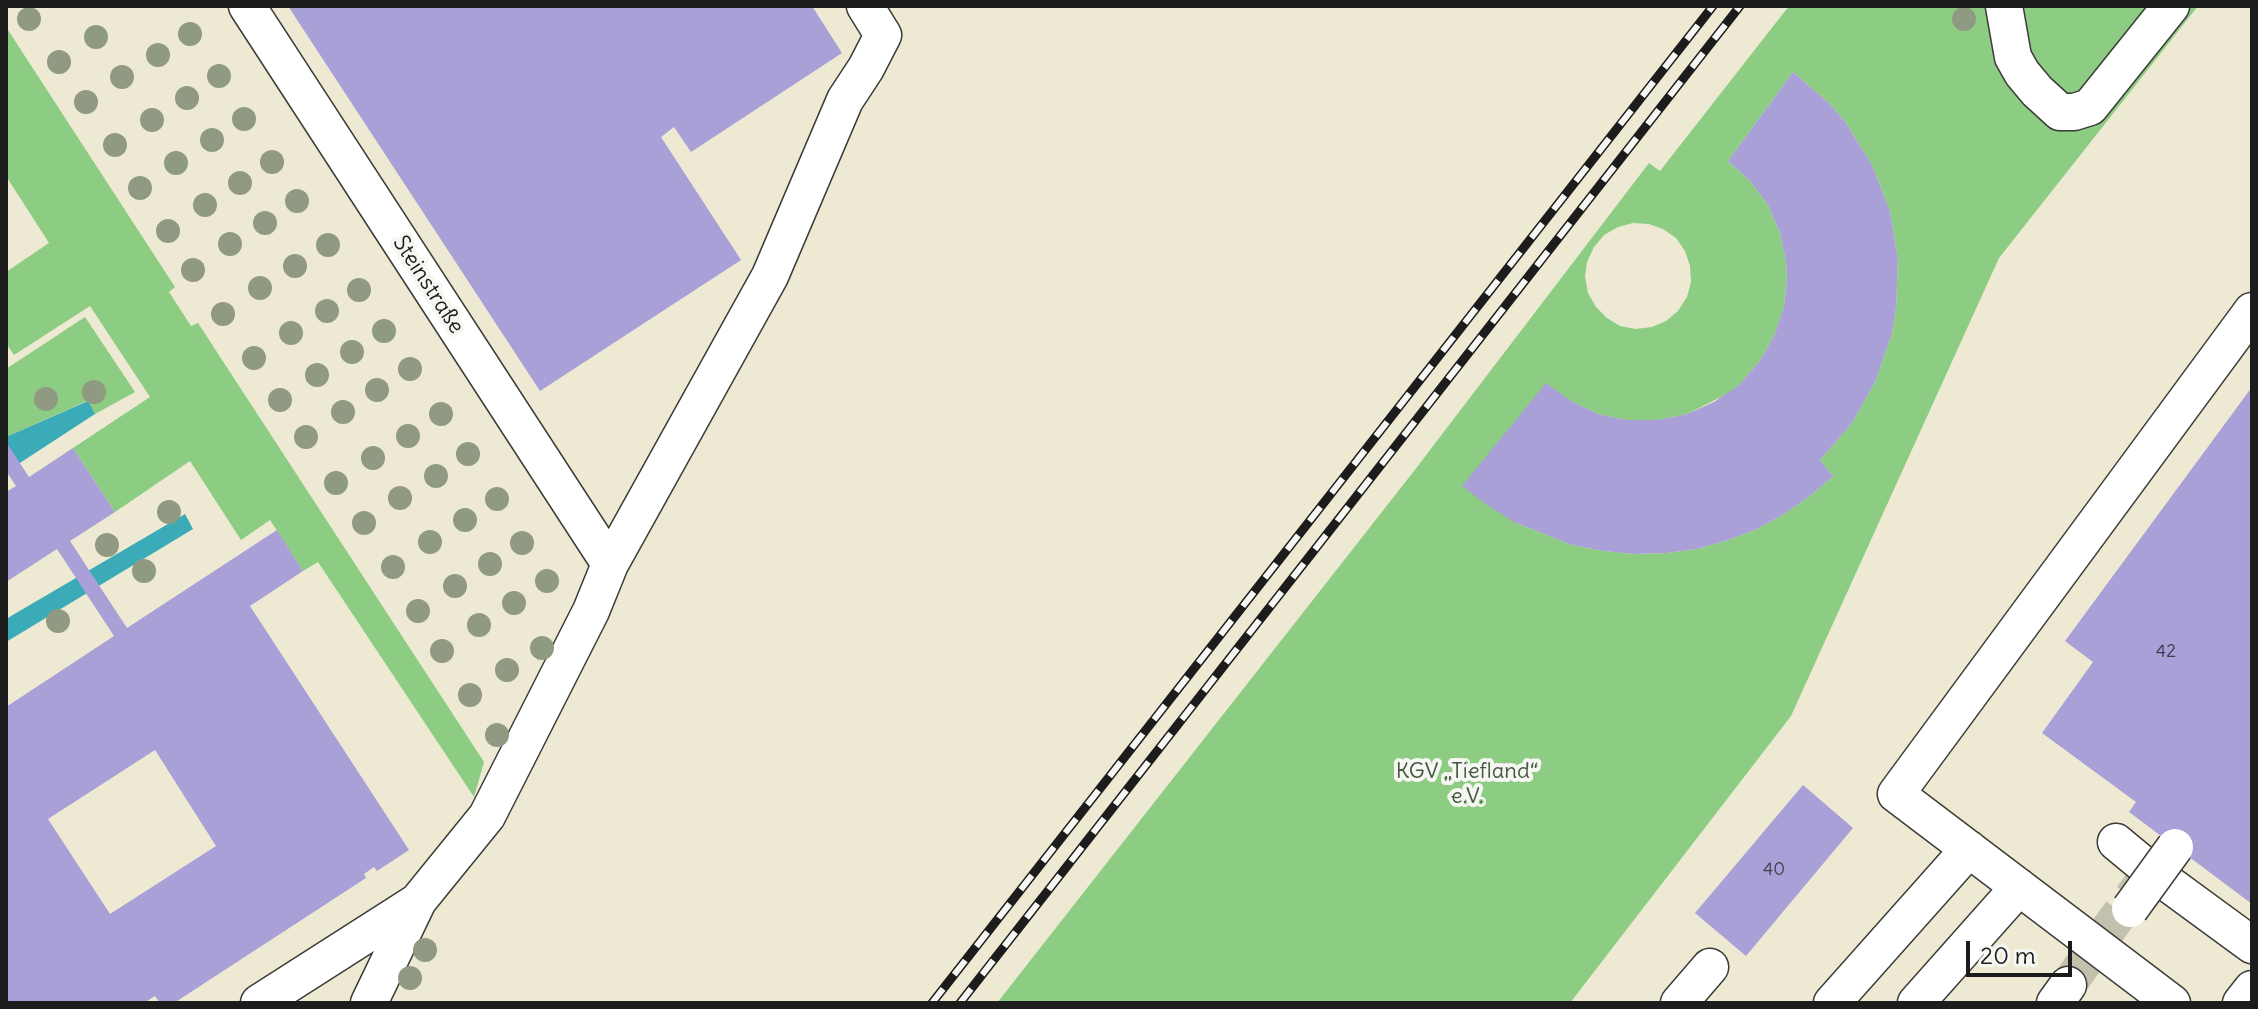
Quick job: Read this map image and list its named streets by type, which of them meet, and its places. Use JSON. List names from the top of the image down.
{
  "streets": {
    "street": ["Steinstraße"]
  },
  "parks": ["KGV „Tiefland“ e.V."],
  "house_numbers": ["42", "40"],
  "scale_bar": "20 m"
}
